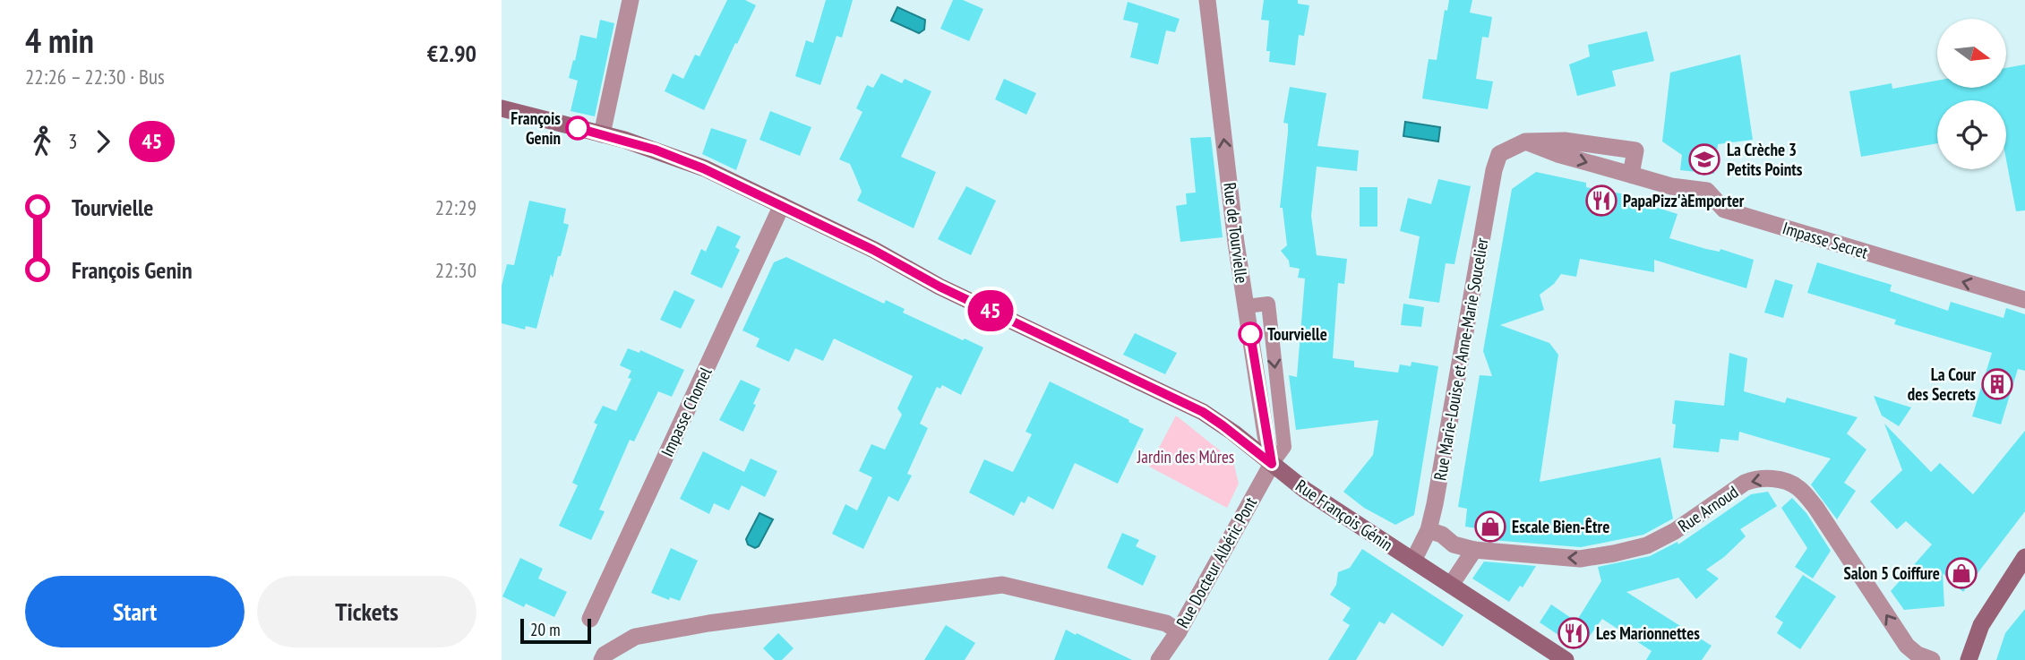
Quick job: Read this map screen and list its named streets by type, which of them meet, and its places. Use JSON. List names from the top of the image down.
{
  "streets": {
    "main road": ["Rue François Génin"],
    "street": [
      "Rue de Tourvielle",
      "Impasse Secret",
      "Rue Marie-Louise et Anne-Marie Soucelier",
      "Impasse Chomel",
      "Rue Arnoud",
      "Rue Docteur Albéric Pont"
    ]
  },
  "crossings": [
    ["Rue de Tourvielle", "Rue François Génin"],
    ["Rue de Tourvielle", "Rue Docteur Albéric Pont"],
    ["Impasse Secret", "Rue Marie-Louise et Anne-Marie Soucelier"],
    ["Rue Marie-Louise et Anne-Marie Soucelier", "Rue Arnoud"],
    ["Rue Marie-Louise et Anne-Marie Soucelier", "Rue François Génin"],
    ["Impasse Chomel", "Rue François Génin"],
    ["Rue François Génin", "Rue Docteur Albéric Pont"]
  ],
  "one_way": ["Rue de Tourvielle", "Rue Arnoud"],
  "parks": ["Jardin des Mûres"],
  "places": {
    "other": ["François Genin", "Tourvielle"],
    "school or university": ["La Crèche 3 Petits Points"],
    "restaurant": ["PapaPizz'àEmporter", "Les Marionnettes"],
    "building": ["La Cour des Secrets"],
    "shop": ["Escale Bien-Être", "Salon 5 Coiffure"]
  },
  "lines": ["bus line 45"],
  "scale_bar": "20 m",
  "north": "right",
  "page": {
    "heading": ["4 min", "22:26 – 22:30 · Bus", "€2.90"],
    "on_map": "45",
    "legs": ["3", "45"],
    "list": [
      {
        "name": "Tourvielle",
        "value": "22:29"
      },
      {
        "name": "François Genin",
        "value": "22:30"
      }
    ],
    "buttons": ["Start", "Tickets"],
    "scale": "20 m"
  }
}
